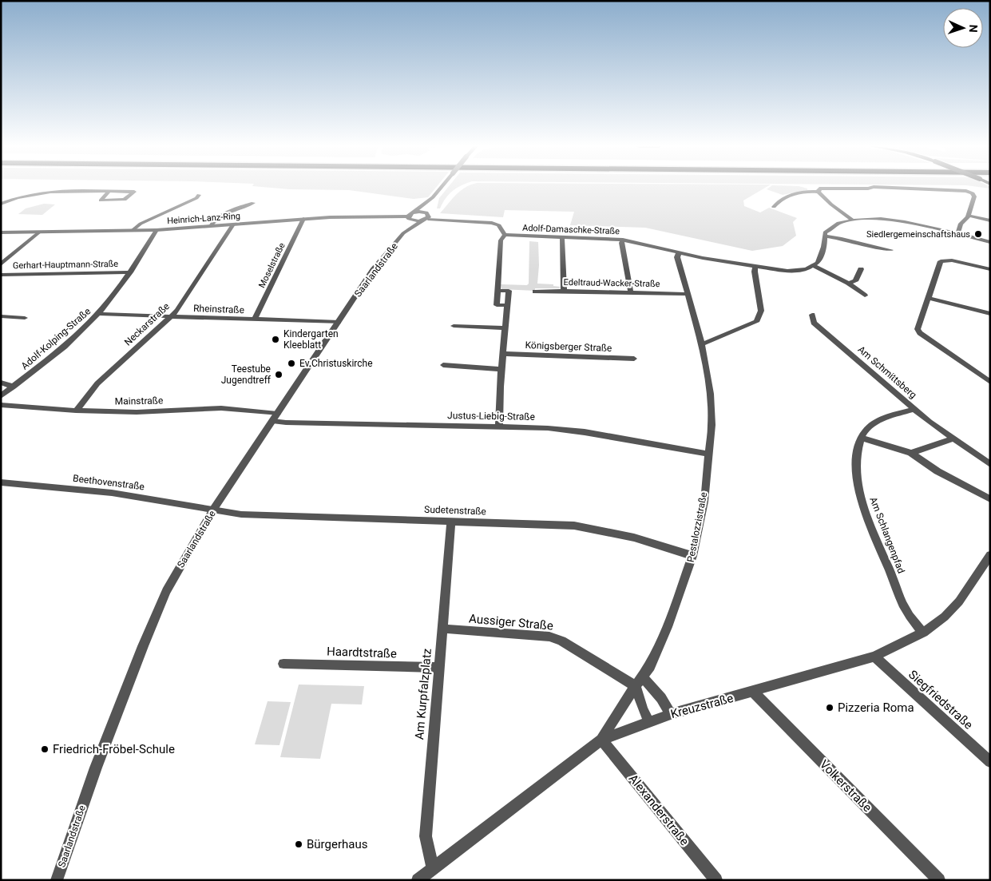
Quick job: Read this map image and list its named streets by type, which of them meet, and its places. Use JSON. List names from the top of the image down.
{
  "streets": {
    "street": [
      "Heinrich-Lanz-Ring",
      "Adolf-Damaschke-Straße",
      "Gerhart-Hauptmann-Straße",
      "Moselstraße",
      "Saarlandstraße",
      "Edeltraud-Wacker-Straße",
      "Rheinstraße",
      "Neckarstraße",
      "Adolf-Kolping-Straße",
      "Königsberger Straße",
      "Am Schmittsberg",
      "Mainstraße",
      "Justus-Liebig-Straße",
      "Beethovenstraße",
      "Sudetenstraße",
      "Pestalozzistraße",
      "Am Schlangenpfad",
      "Aussiger Straße",
      "Haardtstraße",
      "Am Kurpfalzplatz",
      "Siegfriedstraße",
      "Kreuzstraße",
      "Volkerstraße",
      "Alexanderstraße"
    ]
  },
  "crossings": [
    ["Heinrich-Lanz-Ring", "Moselstraße"],
    ["Heinrich-Lanz-Ring", "Saarlandstraße"],
    ["Heinrich-Lanz-Ring", "Neckarstraße"],
    ["Heinrich-Lanz-Ring", "Adolf-Kolping-Straße"],
    ["Adolf-Damaschke-Straße", "Pestalozzistraße"],
    ["Gerhart-Hauptmann-Straße", "Adolf-Kolping-Straße"],
    ["Moselstraße", "Rheinstraße"],
    ["Saarlandstraße", "Rheinstraße"],
    ["Saarlandstraße", "Mainstraße"],
    ["Saarlandstraße", "Justus-Liebig-Straße"],
    ["Saarlandstraße", "Beethovenstraße"],
    ["Saarlandstraße", "Sudetenstraße"],
    ["Edeltraud-Wacker-Straße", "Pestalozzistraße"],
    ["Rheinstraße", "Neckarstraße"],
    ["Rheinstraße", "Adolf-Kolping-Straße"],
    ["Neckarstraße", "Mainstraße"],
    ["Mainstraße", "Justus-Liebig-Straße"],
    ["Justus-Liebig-Straße", "Pestalozzistraße"],
    ["Beethovenstraße", "Sudetenstraße"],
    ["Sudetenstraße", "Pestalozzistraße"],
    ["Sudetenstraße", "Am Kurpfalzplatz"],
    ["Pestalozzistraße", "Aussiger Straße"],
    ["Pestalozzistraße", "Kreuzstraße"],
    ["Pestalozzistraße", "Alexanderstraße"],
    ["Am Schlangenpfad", "Kreuzstraße"],
    ["Aussiger Straße", "Am Kurpfalzplatz"],
    ["Haardtstraße", "Am Kurpfalzplatz"],
    ["Am Kurpfalzplatz", "Kreuzstraße"],
    ["Siegfriedstraße", "Kreuzstraße"],
    ["Kreuzstraße", "Volkerstraße"],
    ["Kreuzstraße", "Alexanderstraße"]
  ],
  "places": [
    "Siedlergemeinschaftshaus",
    "Kindergarten Kleeblatt",
    "Ev.Christuskirche",
    "Teestube Jugendtreff",
    "Pizzeria Roma",
    "Friedrich-Fröbel-Schule",
    "Bürgerhaus"
  ],
  "north": "right"
}
